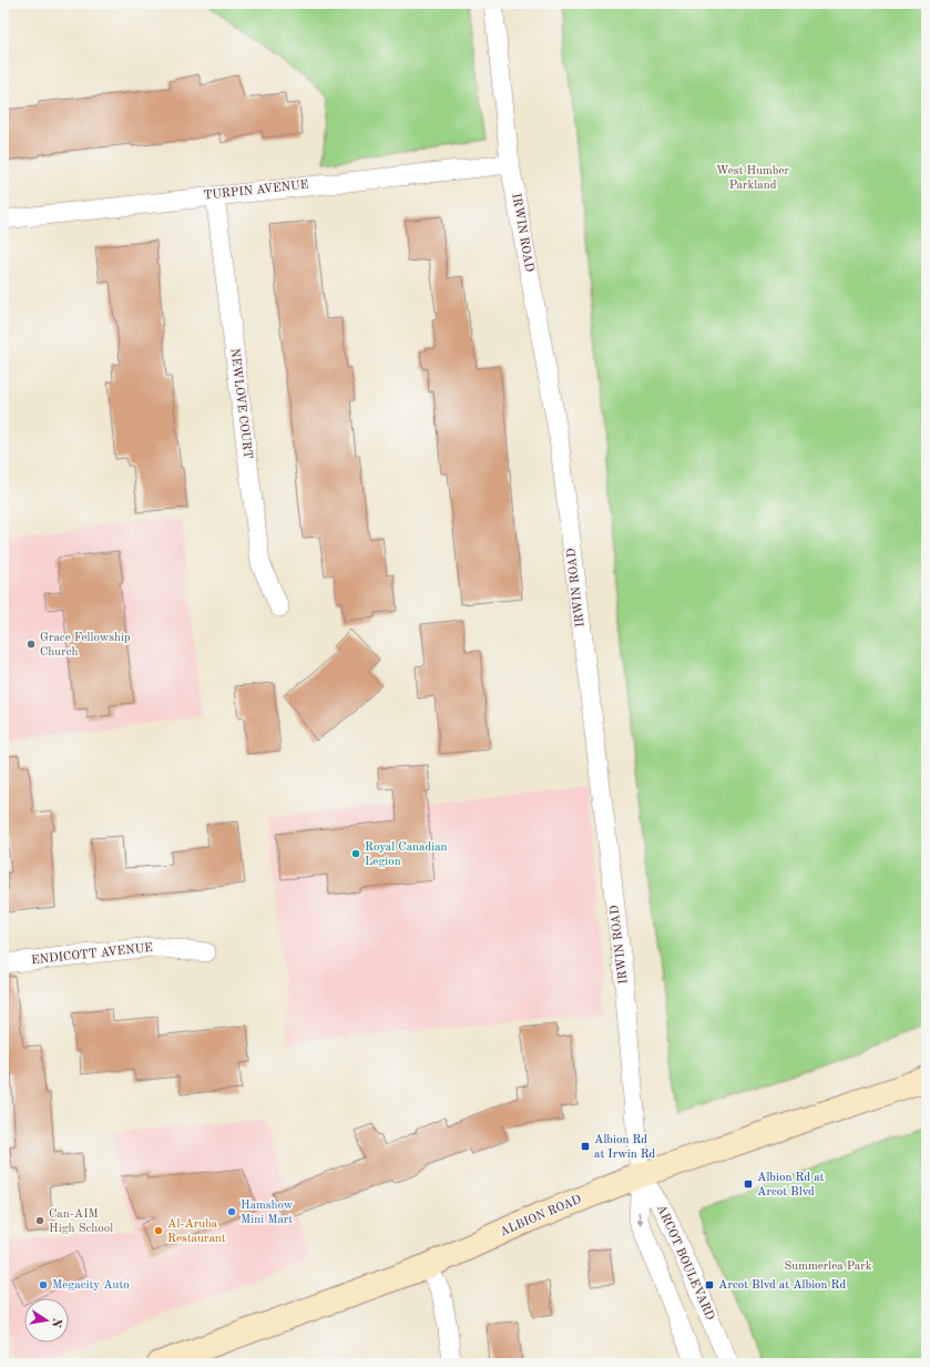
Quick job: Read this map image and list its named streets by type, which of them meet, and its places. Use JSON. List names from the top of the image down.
{
  "streets": {
    "main road": ["ALBION ROAD"],
    "street": [
      "TURPIN AVENUE",
      "IRWIN ROAD",
      "NEWLOVE COURT",
      "ENDICOTT AVENUE",
      "ARCOT BOULEVARD"
    ]
  },
  "crossings": [
    ["TURPIN AVENUE", "IRWIN ROAD"],
    ["TURPIN AVENUE", "NEWLOVE COURT"],
    ["IRWIN ROAD", "ALBION ROAD"],
    ["IRWIN ROAD", "ARCOT BOULEVARD"],
    ["ALBION ROAD", "ARCOT BOULEVARD"]
  ],
  "parks": ["West Humber Parkland", "Summerlea Park"],
  "places": {
    "other": [
      "Grace Fellowship Church",
      "Royal Canadian Legion",
      "Hamshow Mini Mart",
      "Can-AIM High School",
      "Al-Aruba Restaurant",
      "Megacity Auto"
    ],
    "transit": ["Albion Rd at Irwin Rd", "Albion Rd at Arcot Blvd", "Arcot Blvd at Albion Rd"]
  },
  "north": "right"
}
